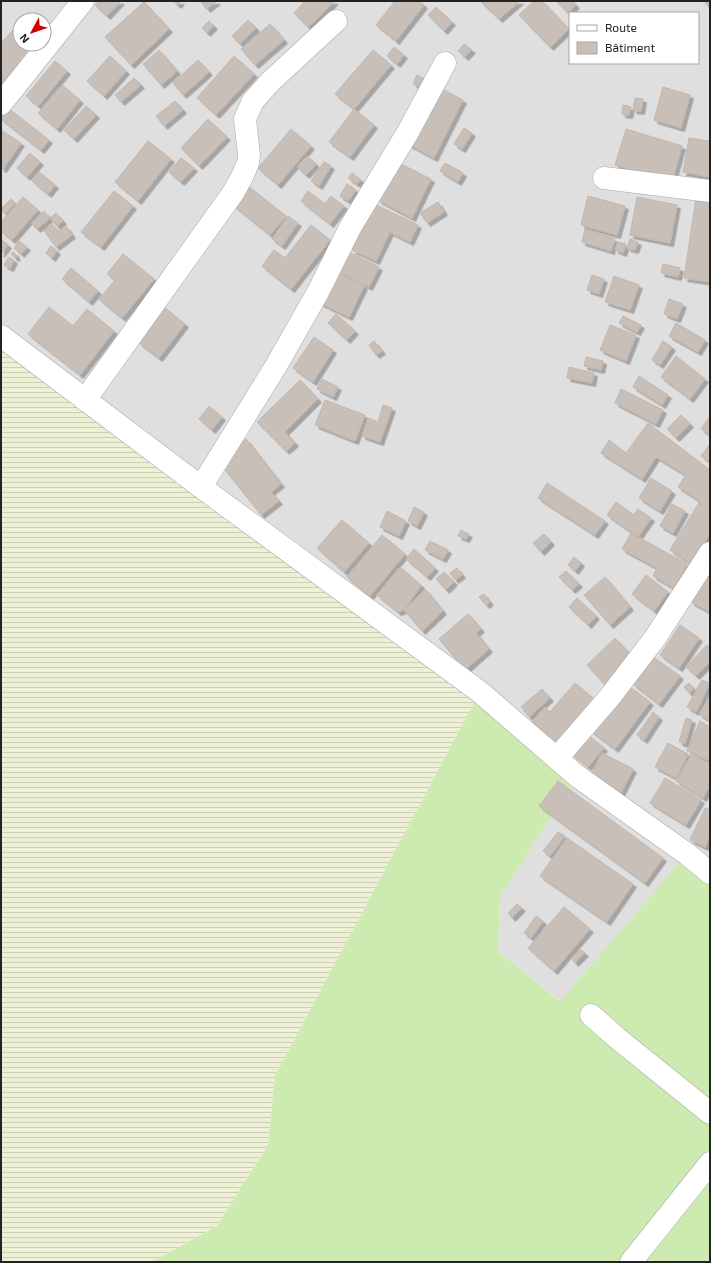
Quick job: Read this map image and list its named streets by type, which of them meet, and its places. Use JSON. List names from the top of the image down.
{
  "legend": ["Route", "Bâtiment"],
  "north": "bottom left"
}
